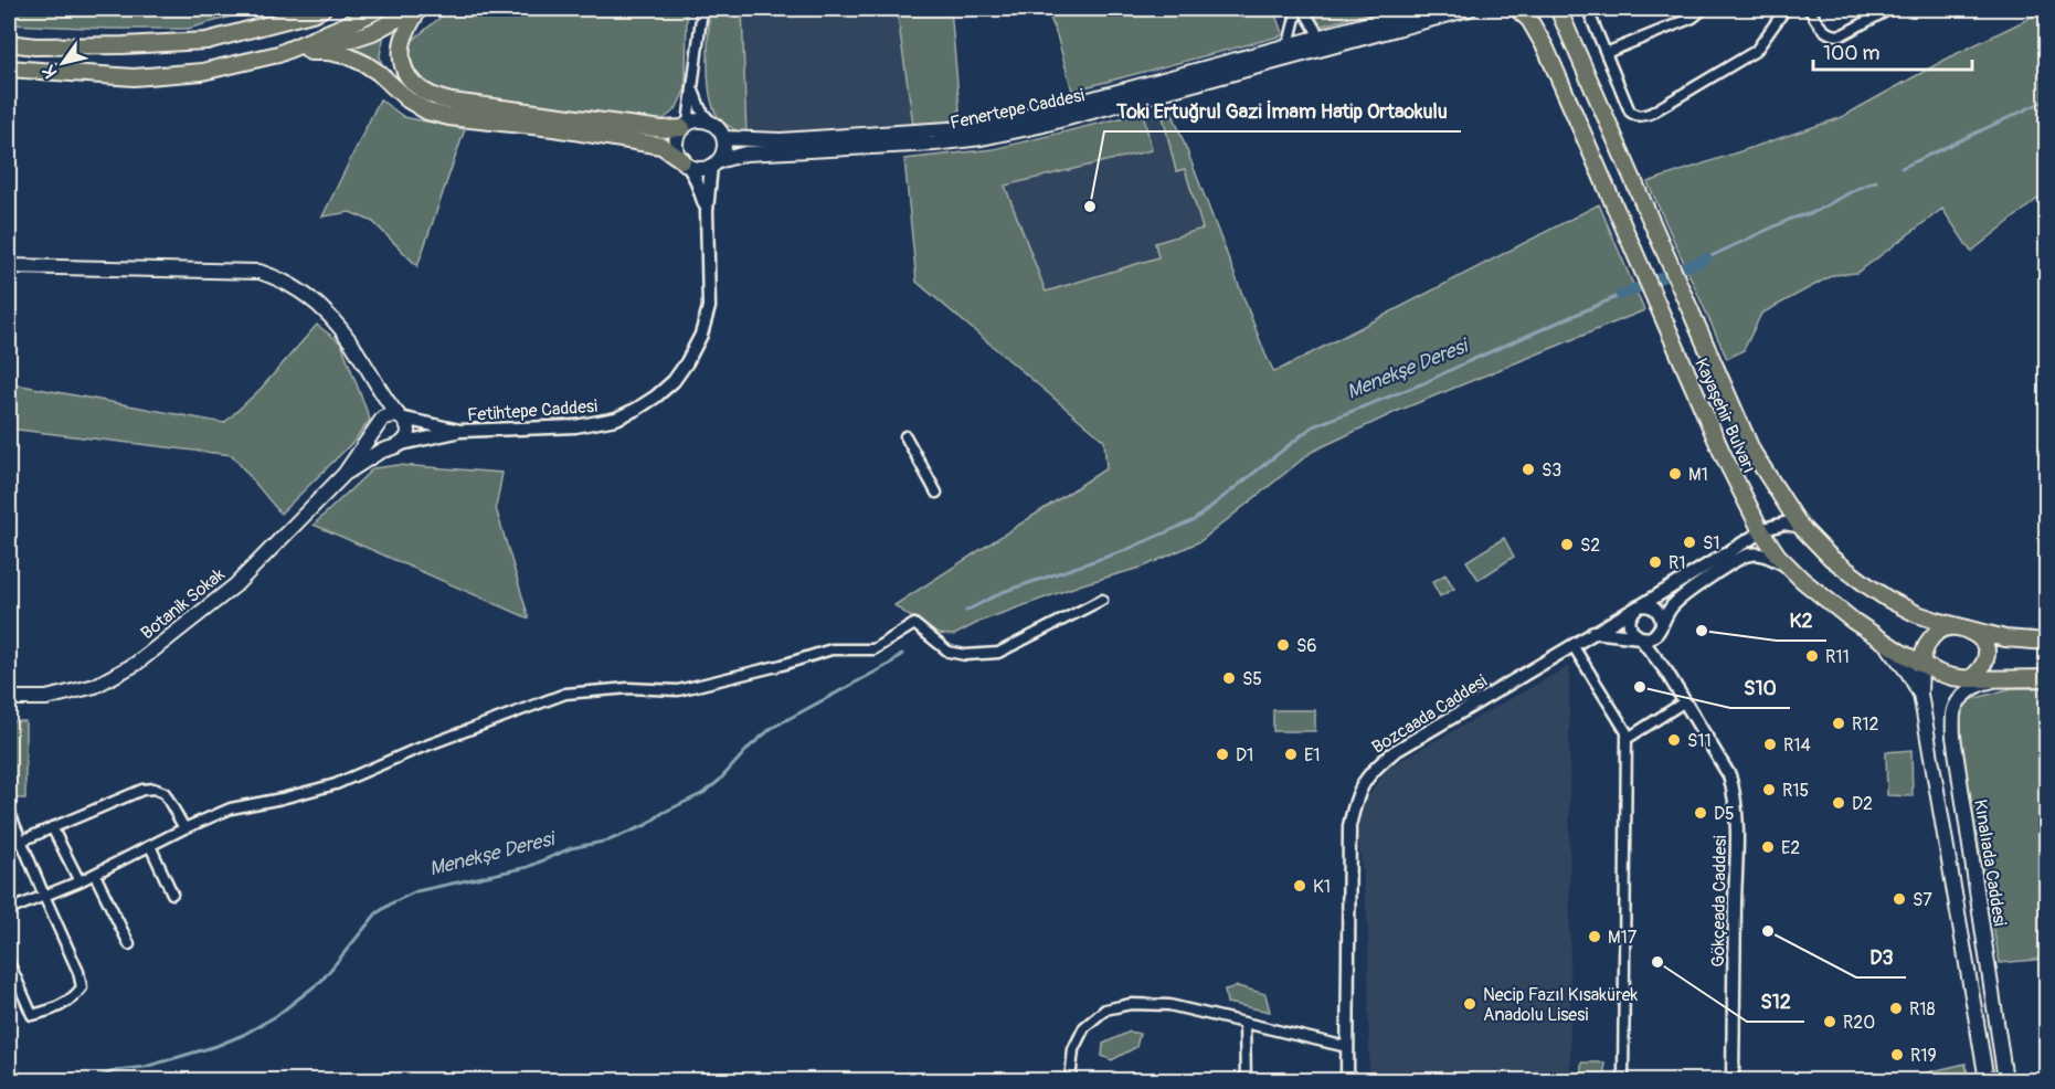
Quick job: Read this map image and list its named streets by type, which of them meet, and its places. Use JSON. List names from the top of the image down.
{
  "streets": {
    "main road": [
      "Fenertepe Caddesi",
      "Kayaşehir Bulvarı",
      "Botanik Sokak",
      "Kınalıada Caddesi"
    ],
    "street": ["Fetihtepe Caddesi", "Bozcaada Caddesi", "Gökçeada Caddesi"]
  },
  "crossings": [
    ["Fenertepe Caddesi", "Fetihtepe Caddesi"],
    ["Kayaşehir Bulvarı", "Bozcaada Caddesi"],
    ["Bozcaada Caddesi", "Gökçeada Caddesi"]
  ],
  "water": ["Menekşe Deresi"],
  "places": [
    "Toki Ertuğrul Gazi İmam Hatip Ortaokulu",
    "S3",
    "M1",
    "S1",
    "S2",
    "R1",
    "K2",
    "S6",
    "R11",
    "S5",
    "S10",
    "R12",
    "S11",
    "R14",
    "D1",
    "E1",
    "R15",
    "D2",
    "D5",
    "E2",
    "K1",
    "S7",
    "D3",
    "M17",
    "S12",
    "Necip Fazıl Kısakürek Anadolu Lisesi",
    "R18",
    "R20",
    "R19"
  ],
  "scale_bar": "100 m",
  "north": "bottom left"
}
